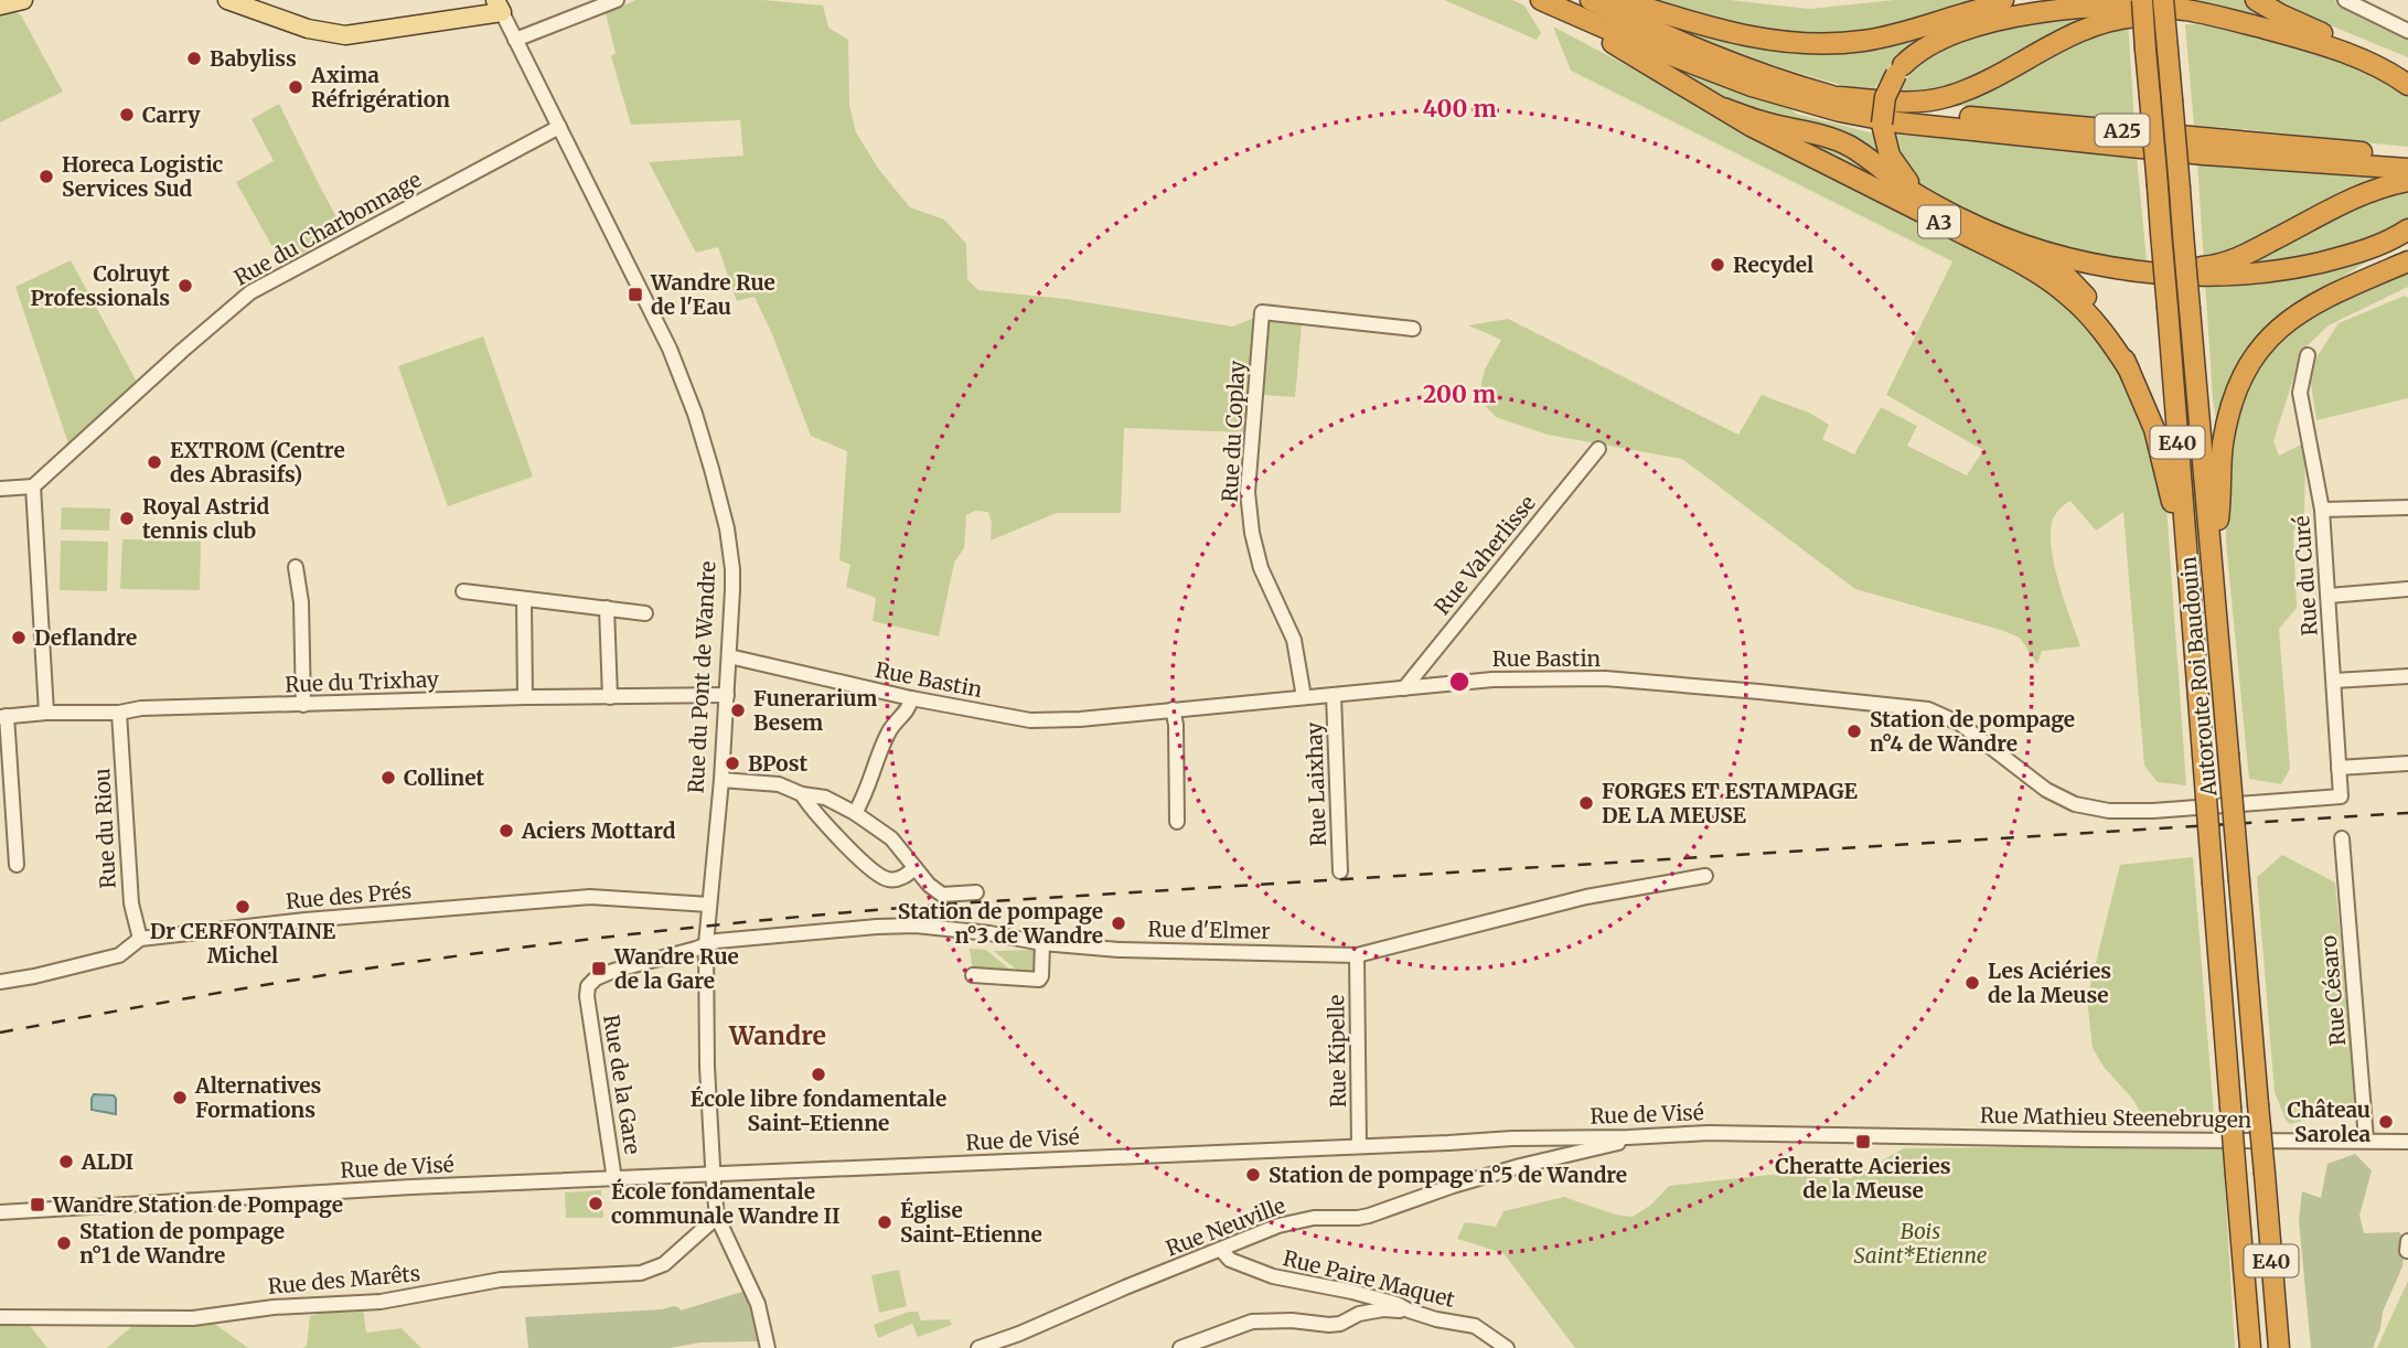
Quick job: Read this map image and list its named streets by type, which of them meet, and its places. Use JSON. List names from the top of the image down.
{
  "streets": {
    "highway": [
      "A25",
      "A3",
      "E40",
      "Autoroute Roi Baudouin"
    ],
    "street": [
      "Rue du Charbonnage",
      "Rue du Coplay",
      "Rue Vaherlisse",
      "Rue du Curé",
      "Rue Bastin",
      "Rue du Pont de Wandre",
      "Rue du Trixhay",
      "Rue Laixhay",
      "Rue du Riou",
      "Rue des Prés",
      "Rue d'Elmer",
      "Rue Césaro",
      "Rue Kipelle",
      "Rue de la Gare",
      "Rue de Visé",
      "Rue Mathieu Steenebrugen",
      "Rue Neuville",
      "Rue Paire Maquet",
      "Rue des Marêts"
    ]
  },
  "crossings": [
    ["A25", "A3"],
    ["A3", "Autoroute Roi Baudouin"],
    ["Rue du Charbonnage", "Rue du Pont de Wandre"],
    ["Rue du Coplay", "Rue Bastin"],
    ["Rue Vaherlisse", "Rue Bastin"],
    ["Rue du Curé", "Rue Bastin"],
    ["Rue Bastin", "Rue du Pont de Wandre"],
    ["Rue Bastin", "Rue Laixhay"],
    ["Rue du Pont de Wandre", "Rue du Trixhay"],
    ["Rue du Pont de Wandre", "Rue des Prés"],
    ["Rue du Pont de Wandre", "Rue d'Elmer"],
    ["Rue du Pont de Wandre", "Rue de Visé"],
    ["Rue du Pont de Wandre", "Rue des Marêts"],
    ["Rue du Trixhay", "Rue du Riou"],
    ["Rue du Riou", "Rue des Prés"],
    ["Rue d'Elmer", "Rue Kipelle"],
    ["Rue d'Elmer", "Rue de la Gare"],
    ["Rue Césaro", "Rue Mathieu Steenebrugen"],
    ["Rue Kipelle", "Rue de Visé"],
    ["Rue de la Gare", "Rue de Visé"],
    ["Rue de Visé", "Rue Mathieu Steenebrugen"],
    ["Rue de Visé", "Rue Neuville"],
    ["Rue Neuville", "Rue Paire Maquet"]
  ],
  "districts": ["Wandre"],
  "parks": ["Bois Saint*Etienne"],
  "places": {
    "other": [
      "Babyliss",
      "Axima Réfrigération",
      "Carry",
      "Horeca Logistic Services Sud",
      "Recydel",
      "Colruyt Professionals",
      "EXTROM (Centre des Abrasifs)",
      "Royal Astrid tennis club",
      "Deflandre",
      "Funerarium Besem",
      "Station de pompage n°4 de Wandre",
      "BPost",
      "Collinet",
      "FORGES ET ESTAMPAGE DE LA MEUSE",
      "Aciers Mottard",
      "Dr CERFONTAINE Michel",
      "Station de pompage n°3 de Wandre",
      "Les Aciéries de la Meuse",
      "École libre fondamentale Saint-Etienne",
      "Alternatives Formations",
      "Château Sarolea",
      "ALDI",
      "Station de pompage n°5 de Wandre",
      "École fondamentale communale Wandre II",
      "Église Saint-Etienne",
      "Station de pompage n°1 de Wandre"
    ],
    "transit": [
      "Wandre Rue de l'Eau",
      "Wandre Rue de la Gare",
      "Cheratte Acieries de la Meuse",
      "Wandre Station de Pompage"
    ]
  },
  "rings": ["400 m", "200 m"]
}
